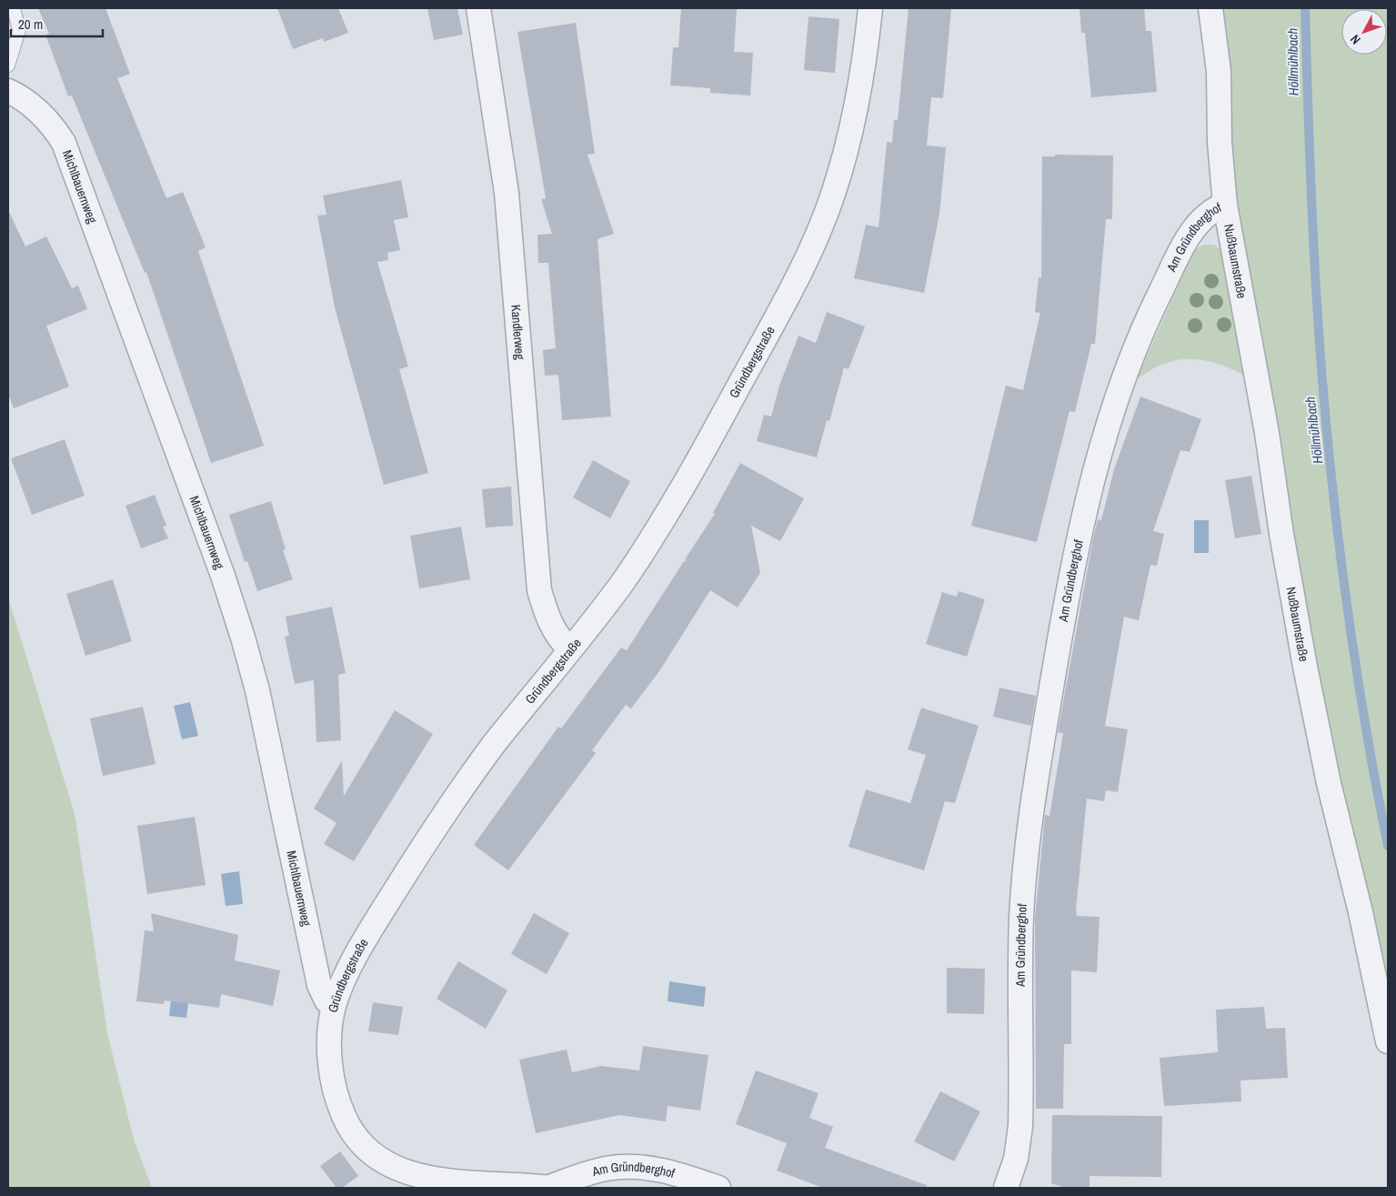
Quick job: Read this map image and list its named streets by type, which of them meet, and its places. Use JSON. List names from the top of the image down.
{
  "streets": {
    "street": [
      "Michlbauernweg",
      "Am Gründberghof",
      "Nußbaumstraße",
      "Kandlerweg",
      "Gründbergstraße"
    ]
  },
  "crossings": [
    ["Michlbauernweg", "Gründbergstraße"],
    ["Am Gründberghof", "Nußbaumstraße"],
    ["Am Gründberghof", "Gründbergstraße"],
    ["Kandlerweg", "Gründbergstraße"]
  ],
  "water": ["Höllmühlbach"],
  "scale_bar": "20 m",
  "north": "bottom left"
}
